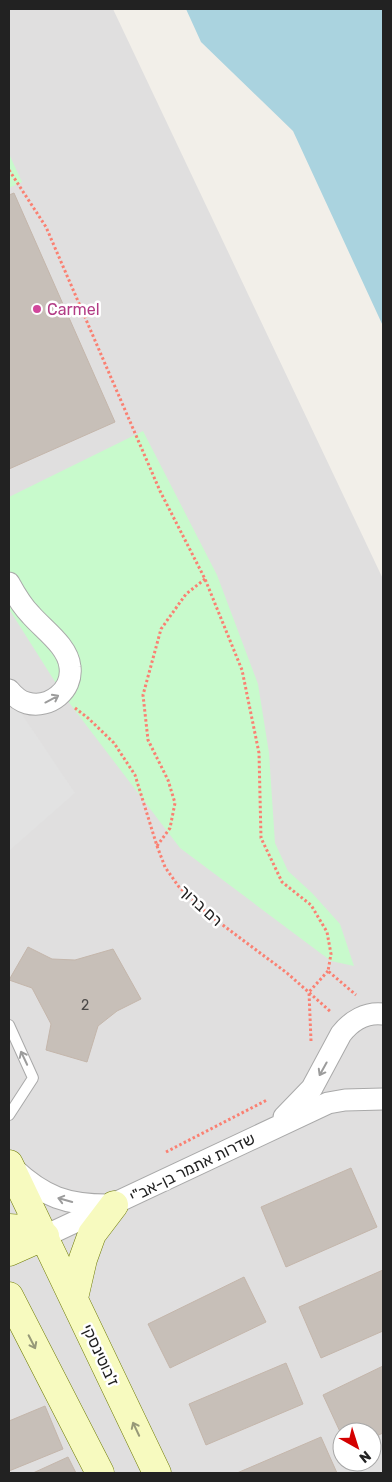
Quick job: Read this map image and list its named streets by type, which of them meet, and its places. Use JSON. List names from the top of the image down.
{
  "streets": {
    "street": ["שדרות אתמר בן-אב\"י", "ז'בוטינסקי"],
    "path": ["רם ברוך"]
  },
  "crossings": [
    ["רם ברוך", "שדרות אתמר בן-אב\"י"],
    ["שדרות אתמר בן-אב\"י", "ז'בוטינסקי"]
  ],
  "places": ["Carmel"],
  "house_numbers": ["2"],
  "north": "bottom right"
}
